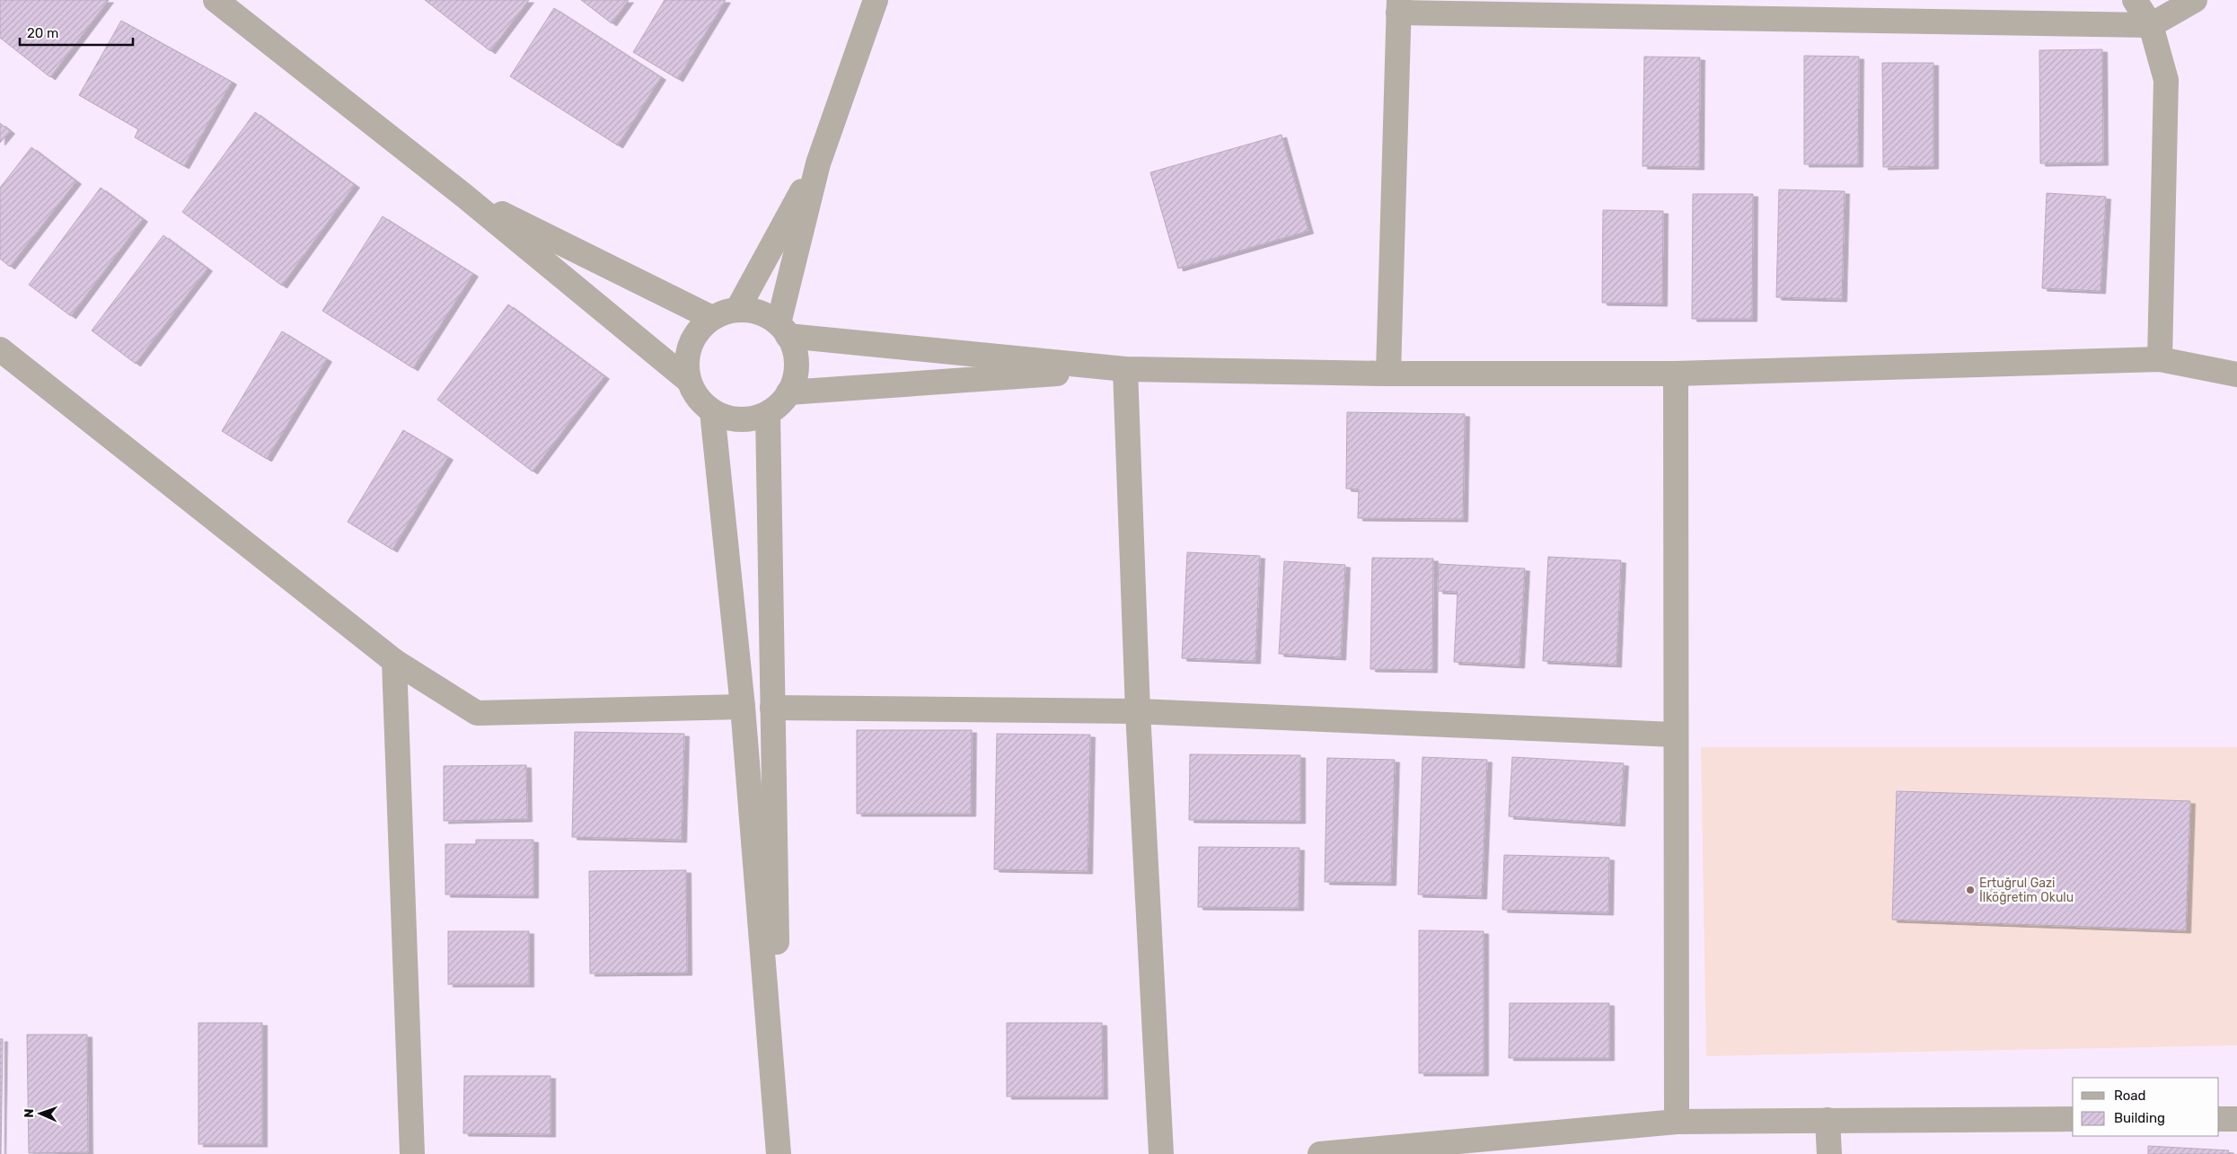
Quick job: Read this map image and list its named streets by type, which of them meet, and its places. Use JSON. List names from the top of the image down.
{
  "places": ["Ertuğrul Gazi İlköğretim Okulu"],
  "legend": ["Road", "Building"],
  "scale_bar": "20 m",
  "north": "left"
}
